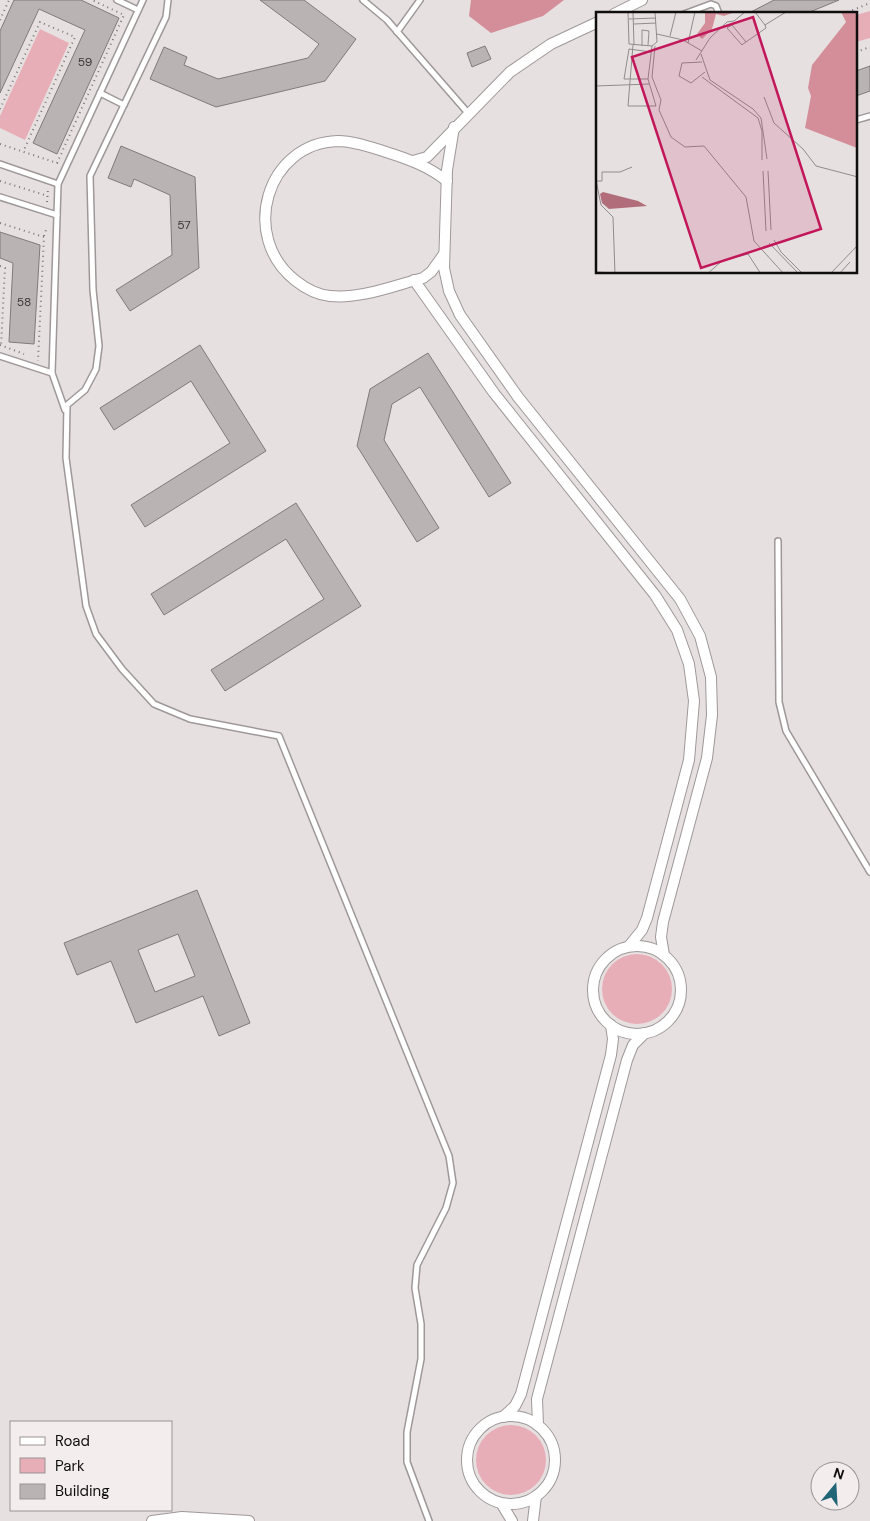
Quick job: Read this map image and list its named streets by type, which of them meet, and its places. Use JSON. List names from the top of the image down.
{
  "house_numbers": ["59", "57", "58"],
  "legend": ["Road", "Park", "Building"],
  "north": "top"
}
